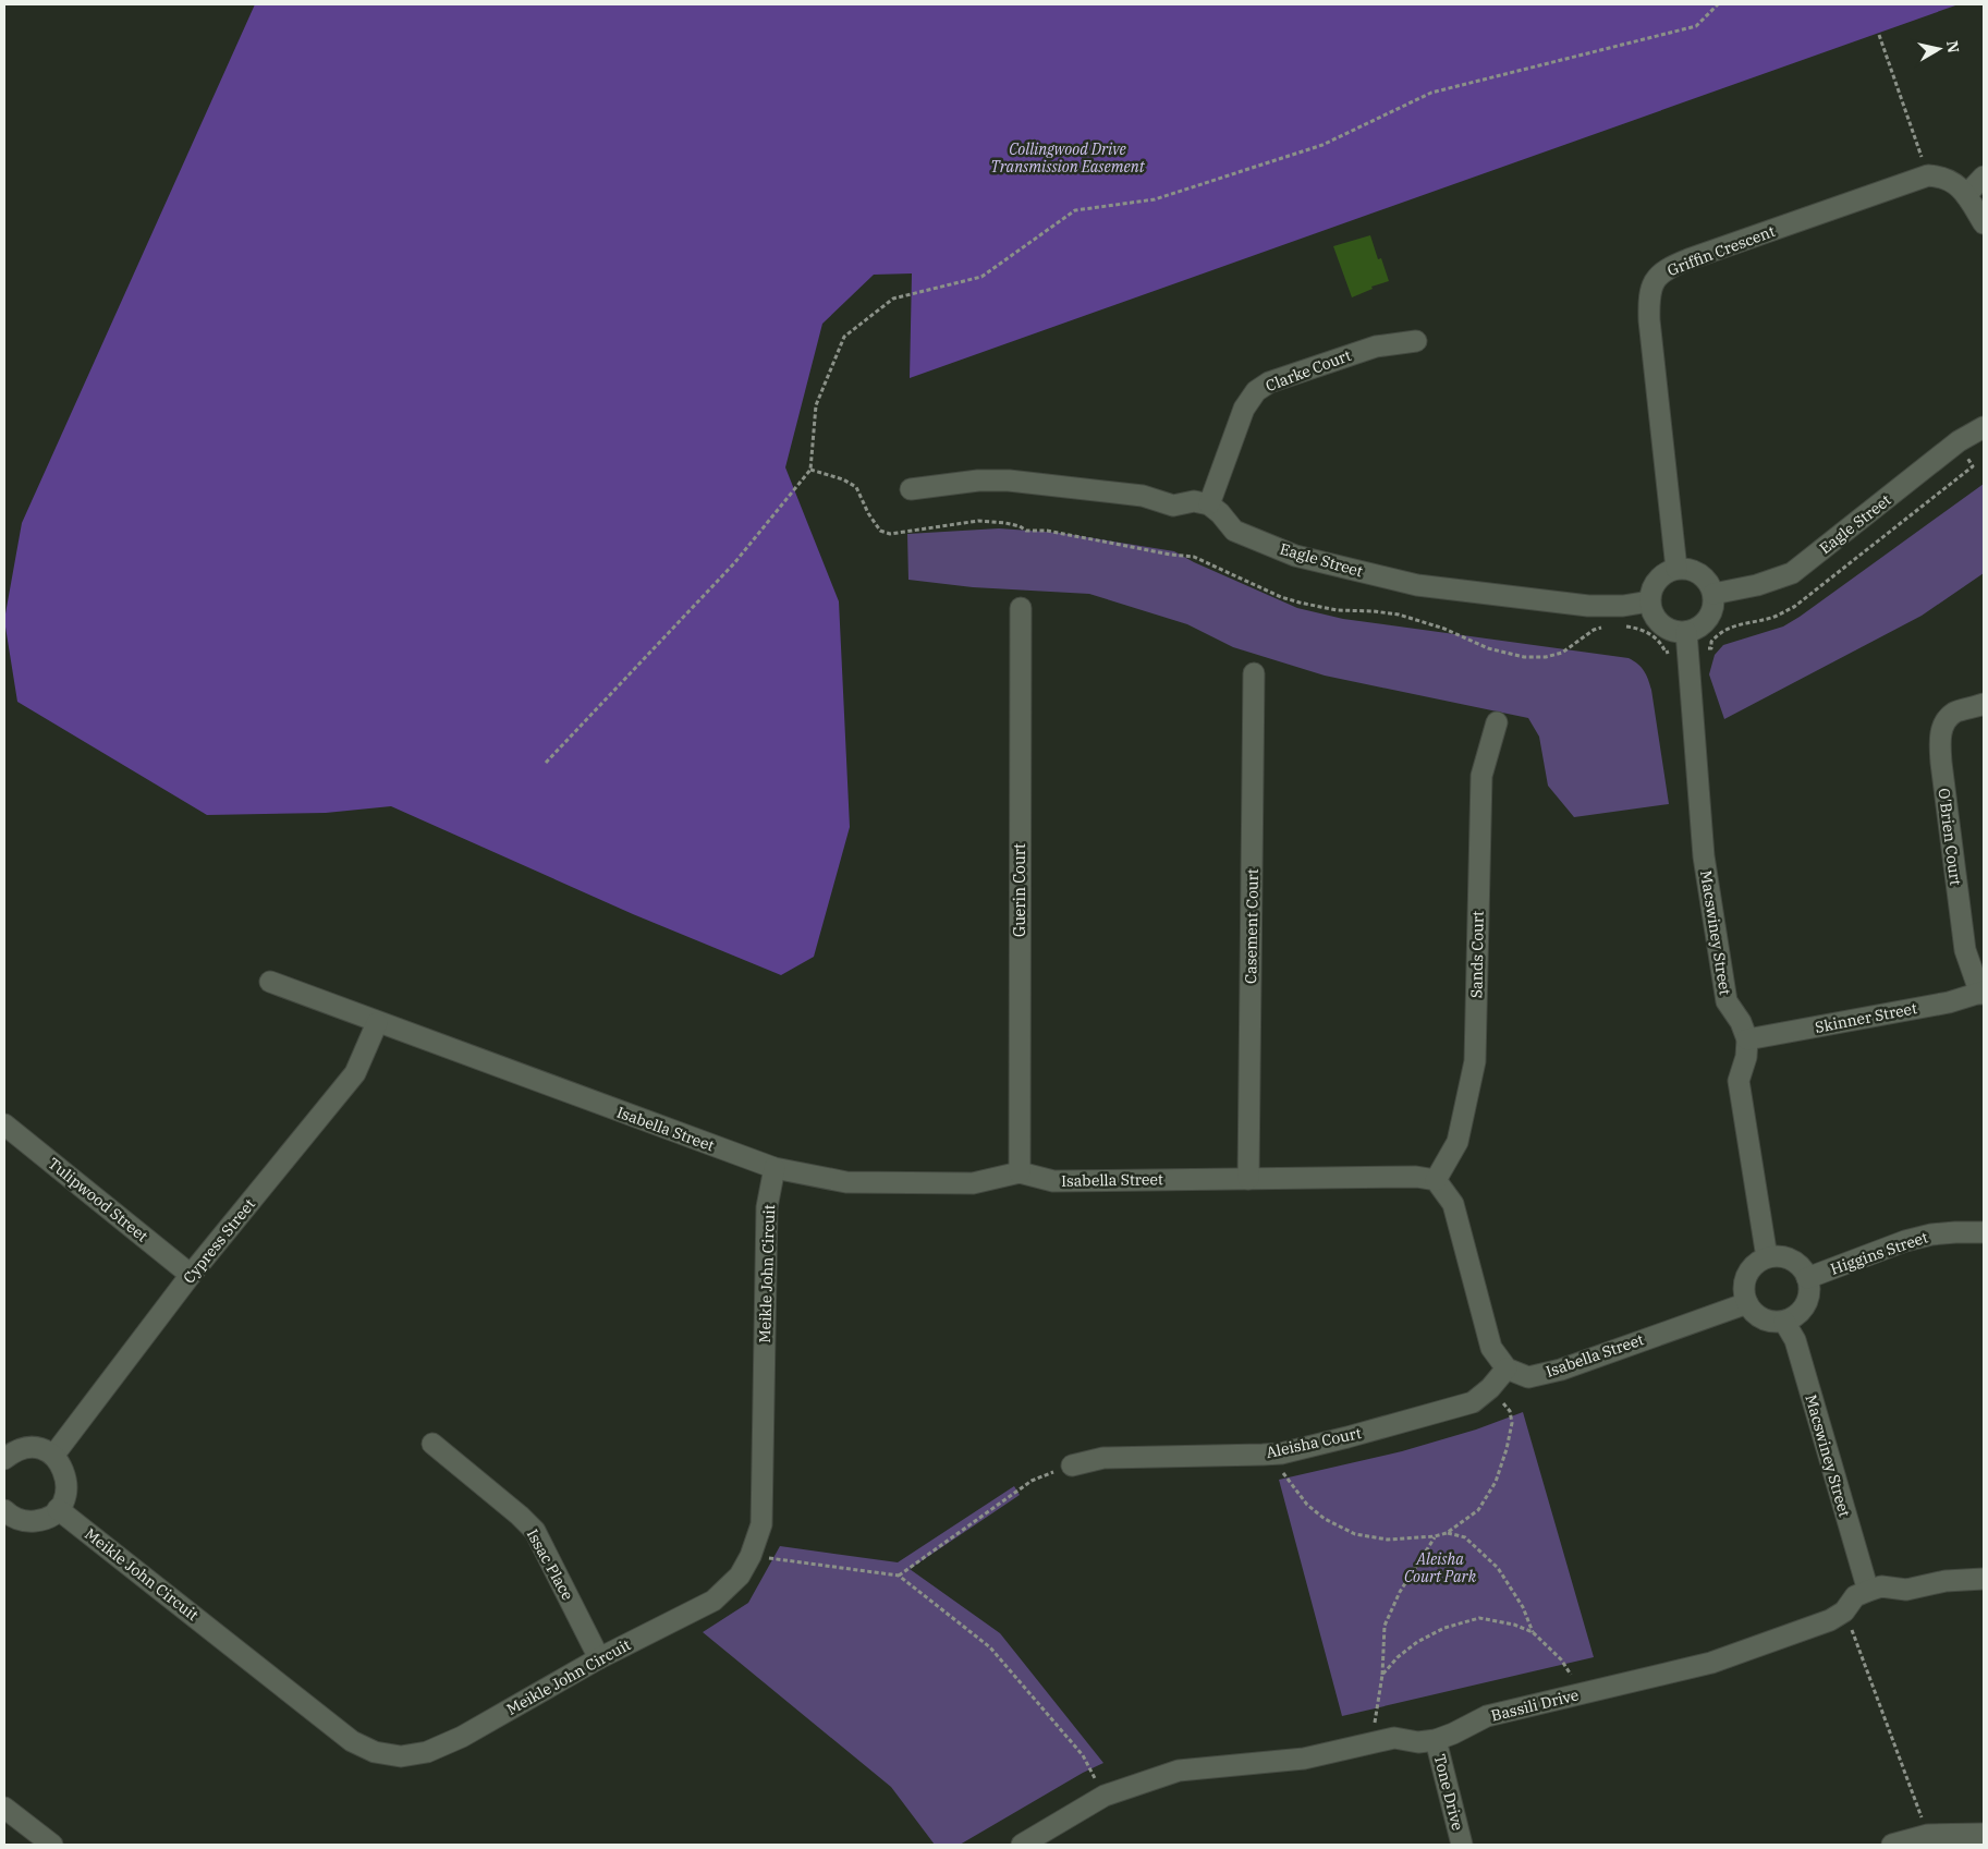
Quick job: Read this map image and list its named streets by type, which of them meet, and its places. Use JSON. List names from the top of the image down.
{
  "streets": {
    "street": [
      "Griffin Crescent",
      "Clarke Court",
      "Eagle Street",
      "O'Brien Court",
      "Guerin Court",
      "Casement Court",
      "Macswiney Street",
      "Sands Court",
      "Skinner Street",
      "Isabella Street",
      "Tulipwood Street",
      "Cypress Street",
      "Higgins Street",
      "Meikle John Circuit",
      "Aleisha Court",
      "Issac Place",
      "Bassili Drive",
      "Tone Drive"
    ]
  },
  "crossings": [
    ["Griffin Crescent", "Eagle Street"],
    ["Griffin Crescent", "Macswiney Street"],
    ["Clarke Court", "Eagle Street"],
    ["Eagle Street", "Macswiney Street"],
    ["O'Brien Court", "Skinner Street"],
    ["Guerin Court", "Isabella Street"],
    ["Casement Court", "Isabella Street"],
    ["Macswiney Street", "Skinner Street"],
    ["Macswiney Street", "Isabella Street"],
    ["Macswiney Street", "Higgins Street"],
    ["Macswiney Street", "Bassili Drive"],
    ["Sands Court", "Isabella Street"],
    ["Isabella Street", "Cypress Street"],
    ["Isabella Street", "Higgins Street"],
    ["Isabella Street", "Meikle John Circuit"],
    ["Isabella Street", "Aleisha Court"],
    ["Tulipwood Street", "Cypress Street"],
    ["Meikle John Circuit", "Issac Place"],
    ["Bassili Drive", "Tone Drive"]
  ],
  "parks": ["Collingwood Drive Transmission Easement", "Aleisha Court Park"],
  "north": "right"
}
